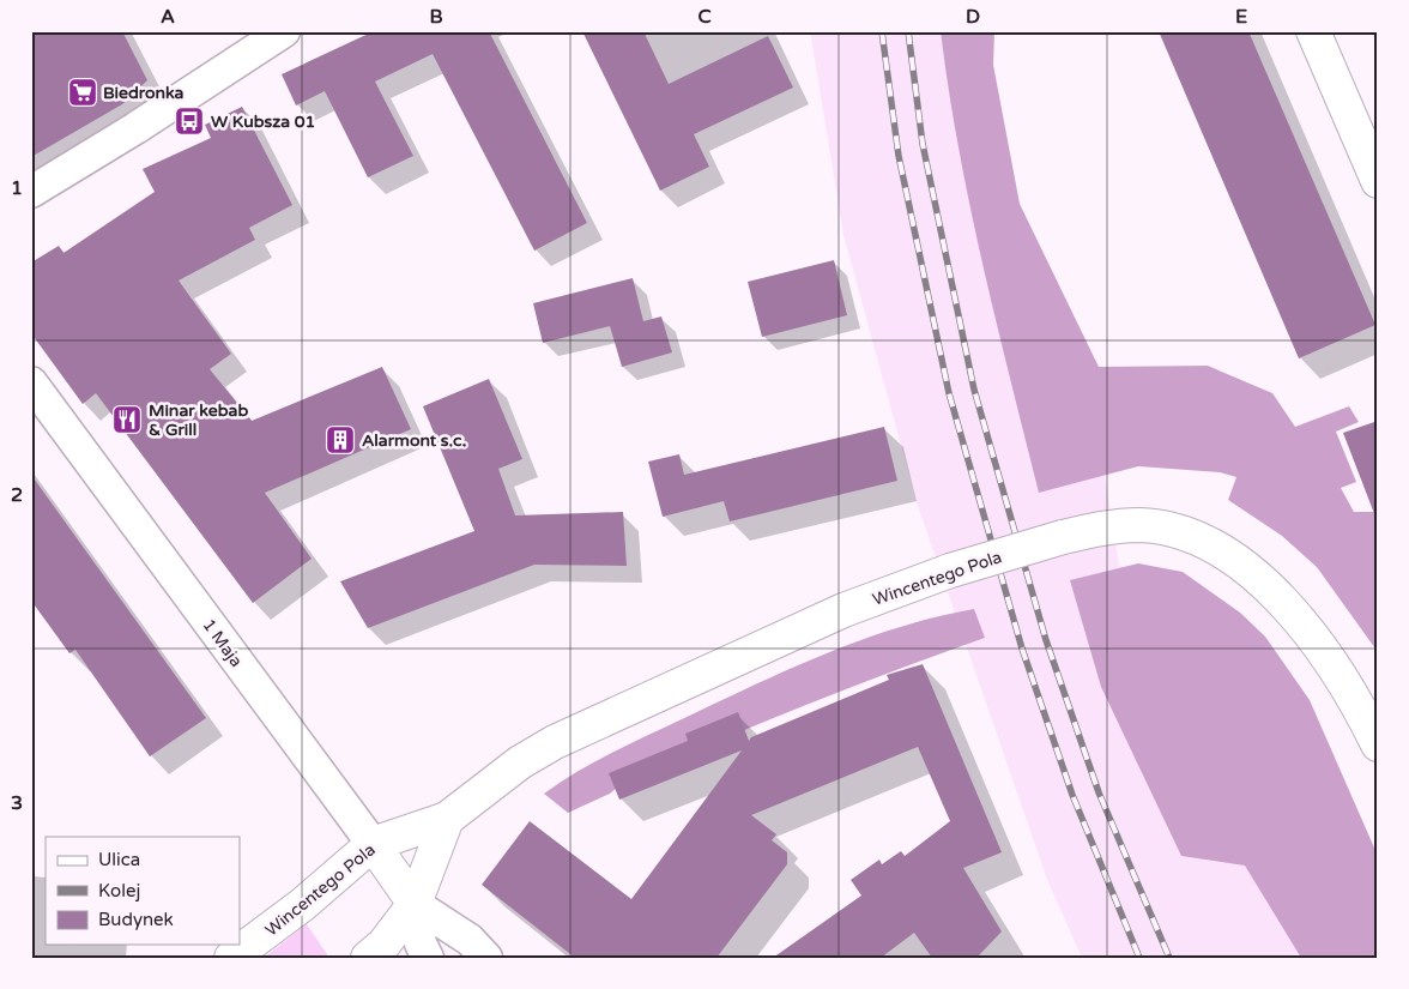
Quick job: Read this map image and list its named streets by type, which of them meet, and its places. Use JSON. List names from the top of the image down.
{
  "streets": {
    "street": ["Wincentego Pola", "1 Maja"]
  },
  "crossings": [
    ["Wincentego Pola", "1 Maja"]
  ],
  "places": {
    "supermarket": ["Biedronka"],
    "bus stop": ["W Kubsza 01"],
    "restaurant": ["Minar kebab & Grill"],
    "building": ["Alarmont s.c."]
  },
  "legend": ["Ulica", "Kolej", "Budynek"],
  "grid": {
    "columns": [
      "A",
      "B",
      "C",
      "D",
      "E"
    ],
    "rows": ["1", "2", "3"]
  }
}
